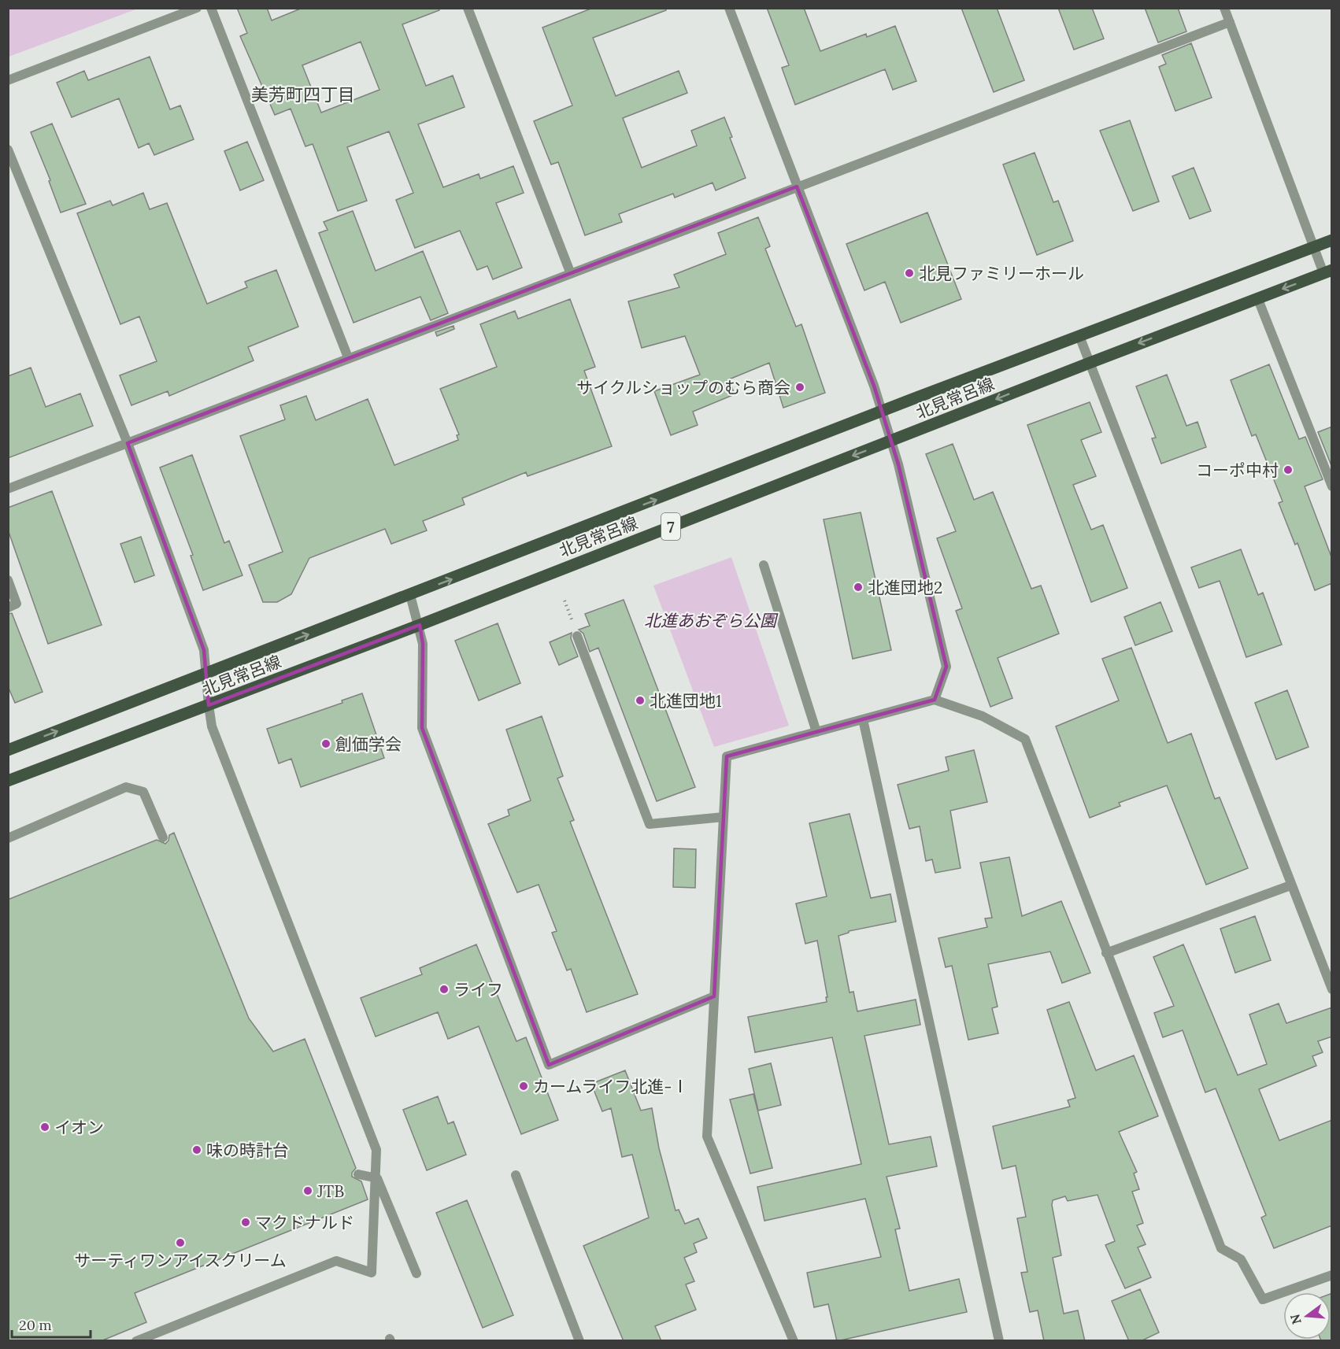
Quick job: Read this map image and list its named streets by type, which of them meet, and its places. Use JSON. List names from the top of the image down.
{
  "streets": {
    "main road": ["北見常呂線", "7"]
  },
  "districts": ["美芳町四丁目"],
  "parks": ["北進あおぞら公園"],
  "places": [
    "北見ファミリーホール",
    "サイクルショップのむら商会",
    "コーポ中村",
    "北進団地2",
    "北進団地1",
    "創価学会",
    "ライフ",
    "カームライフ北進‐Ⅰ",
    "イオン",
    "味の時計台",
    "JTB",
    "マクドナルド",
    "サーティワンアイスクリーム"
  ],
  "scale_bar": "20 m",
  "north": "left"
}
